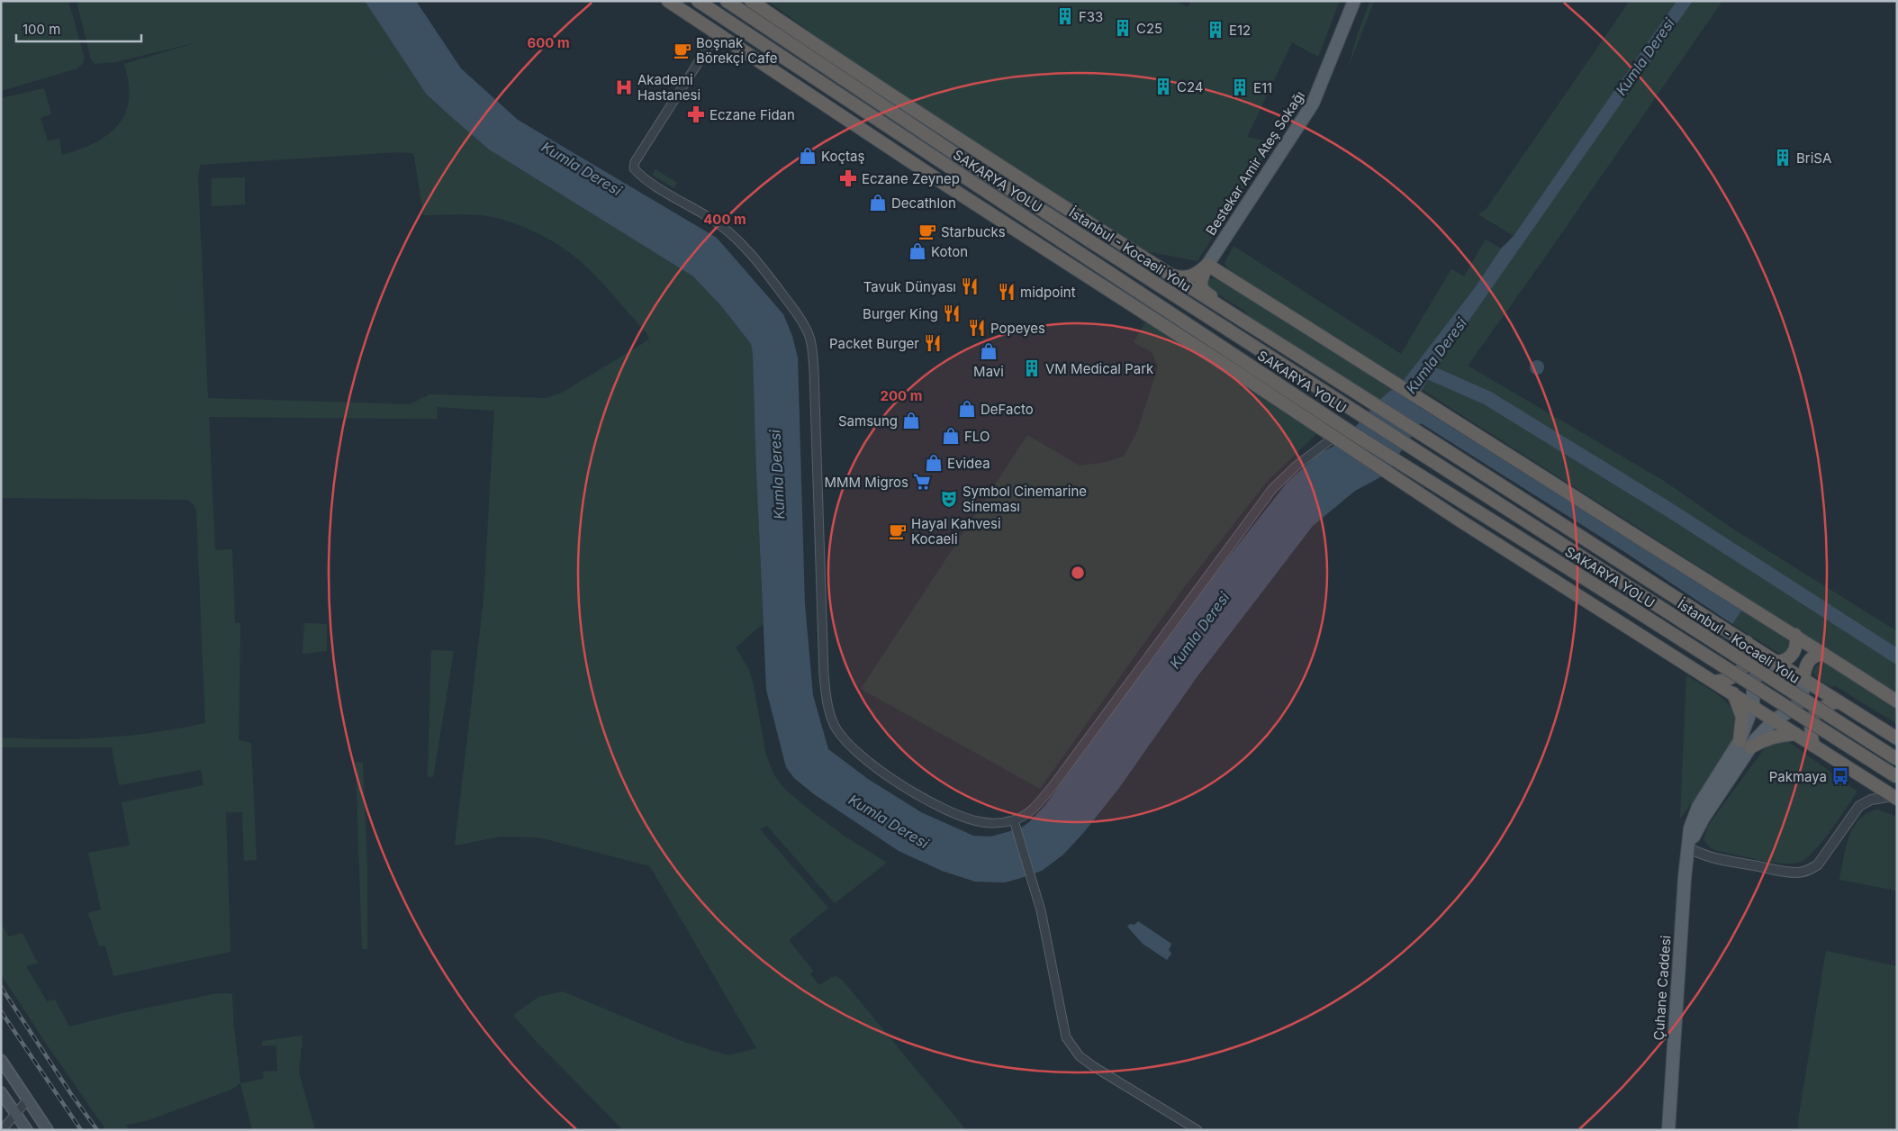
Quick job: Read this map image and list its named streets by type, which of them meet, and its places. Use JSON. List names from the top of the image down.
{
  "streets": {
    "highway": ["SAKARYA YOLU", "İstanbul - Kocaeli Yolu"],
    "main road": ["Bestekar Amir Ateş Sokağı", "Çuhane Caddesi"]
  },
  "water": ["Kumla Deresi"],
  "places": {
    "building": [
      "F33",
      "C25",
      "E12",
      "C24",
      "E11",
      "BriSA",
      "VM Medical Park"
    ],
    "cafe": ["Boşnak Börekçi Cafe", "Starbucks", "Hayal Kahvesi Kocaeli"],
    "hospital": ["Akademi Hastanesi"],
    "pharmacy": ["Eczane Fidan", "Eczane Zeynep"],
    "shop": [
      "Koçtaş",
      "Decathlon",
      "Koton",
      "Mavi",
      "DeFacto",
      "Samsung",
      "FLO",
      "Evidea"
    ],
    "restaurant": [
      "Tavuk Dünyası",
      "midpoint",
      "Burger King",
      "Popeyes",
      "Packet Burger"
    ],
    "supermarket": ["MMM Migros"],
    "theatre": ["Symbol Cinemarine Sineması"],
    "bus stop": ["Pakmaya"]
  },
  "scale_bar": "100 m",
  "rings": ["600 m", "400 m", "200 m"]
}
